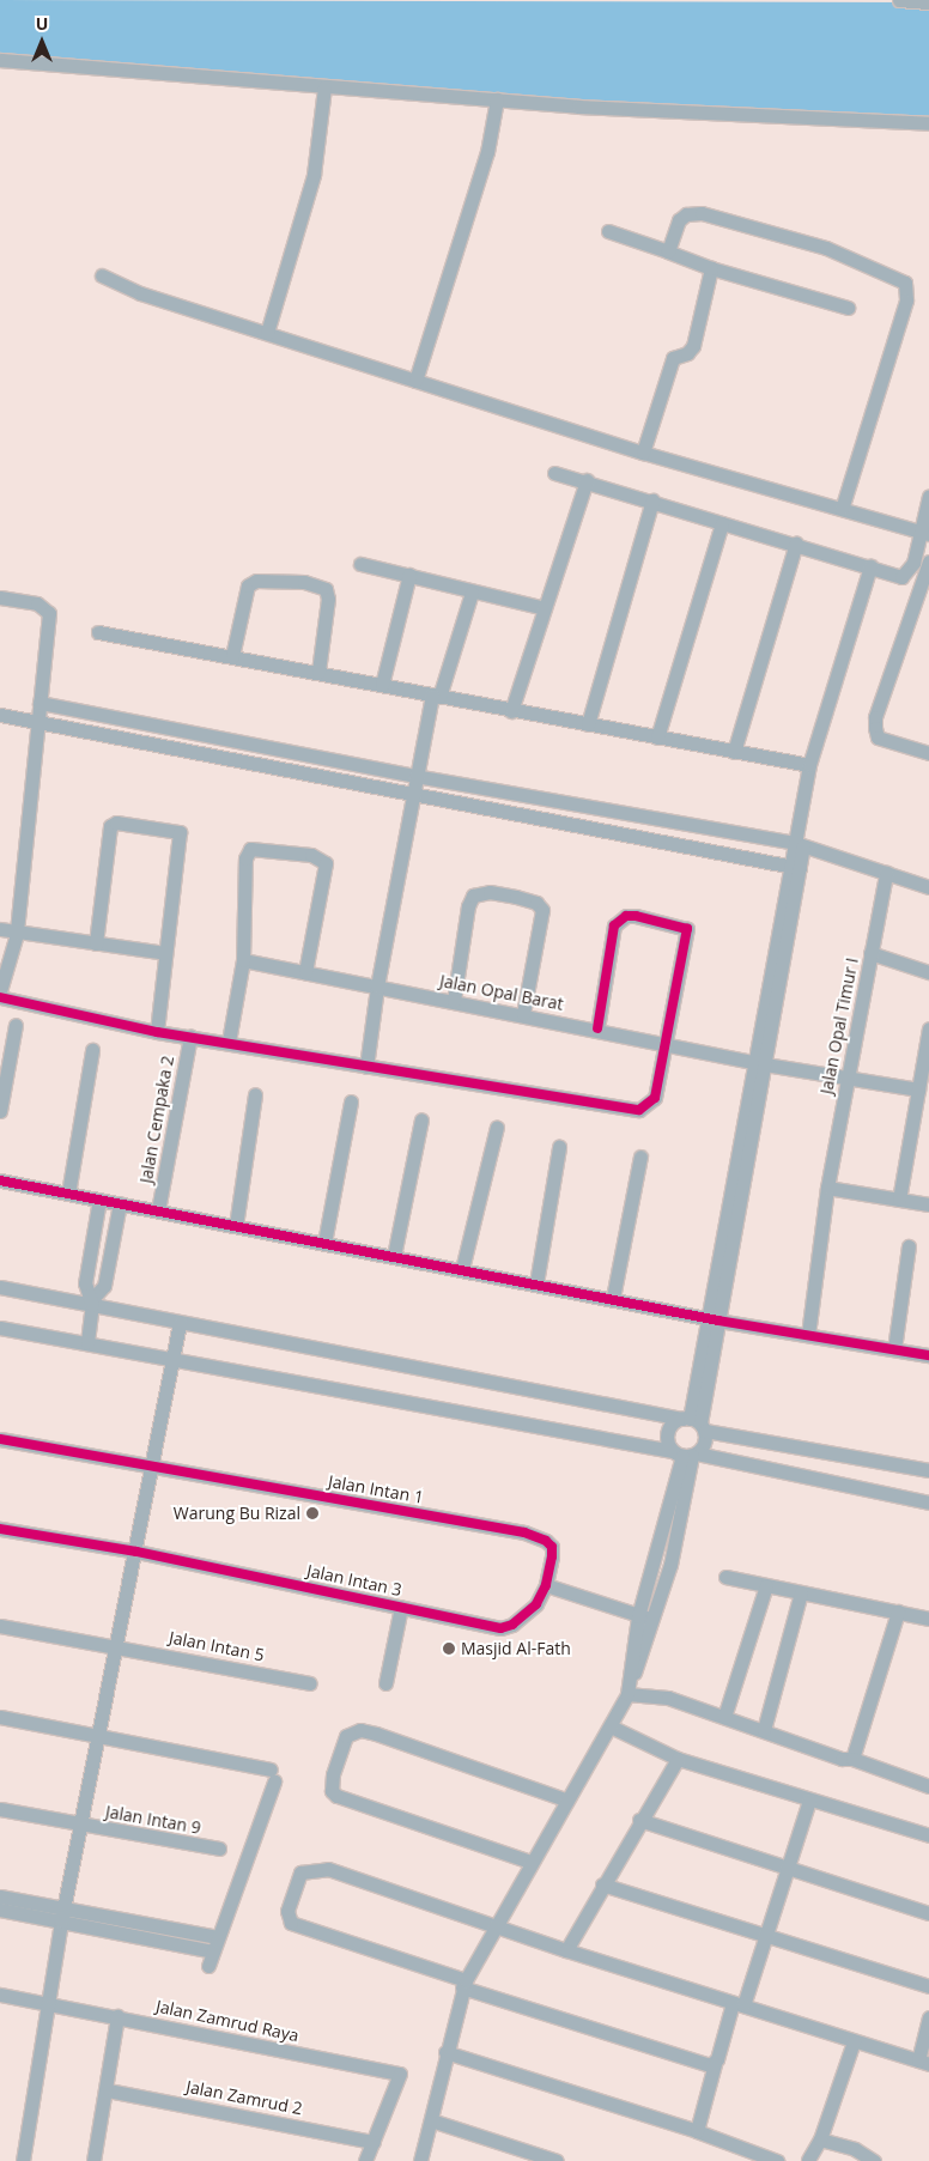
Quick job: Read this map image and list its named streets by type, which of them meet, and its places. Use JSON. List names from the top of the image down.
{
  "streets": {
    "street": [
      "Jalan Opal Barat",
      "Jalan Opal Timur I",
      "Jalan Cempaka 2",
      "Jalan Intan 1",
      "Jalan Intan 3",
      "Jalan Intan 5",
      "Jalan Intan 9",
      "Jalan Zamrud Raya",
      "Jalan Zamrud 2"
    ]
  },
  "crossings": [
    ["Jalan Opal Barat", "Jalan Opal Timur I"],
    ["Jalan Intan 1", "Jalan Intan 3"],
    ["Jalan Zamrud Raya", "Jalan Zamrud 2"]
  ],
  "places": ["Warung Bu Rizal", "Masjid Al-Fath"],
  "north": "top"
}
